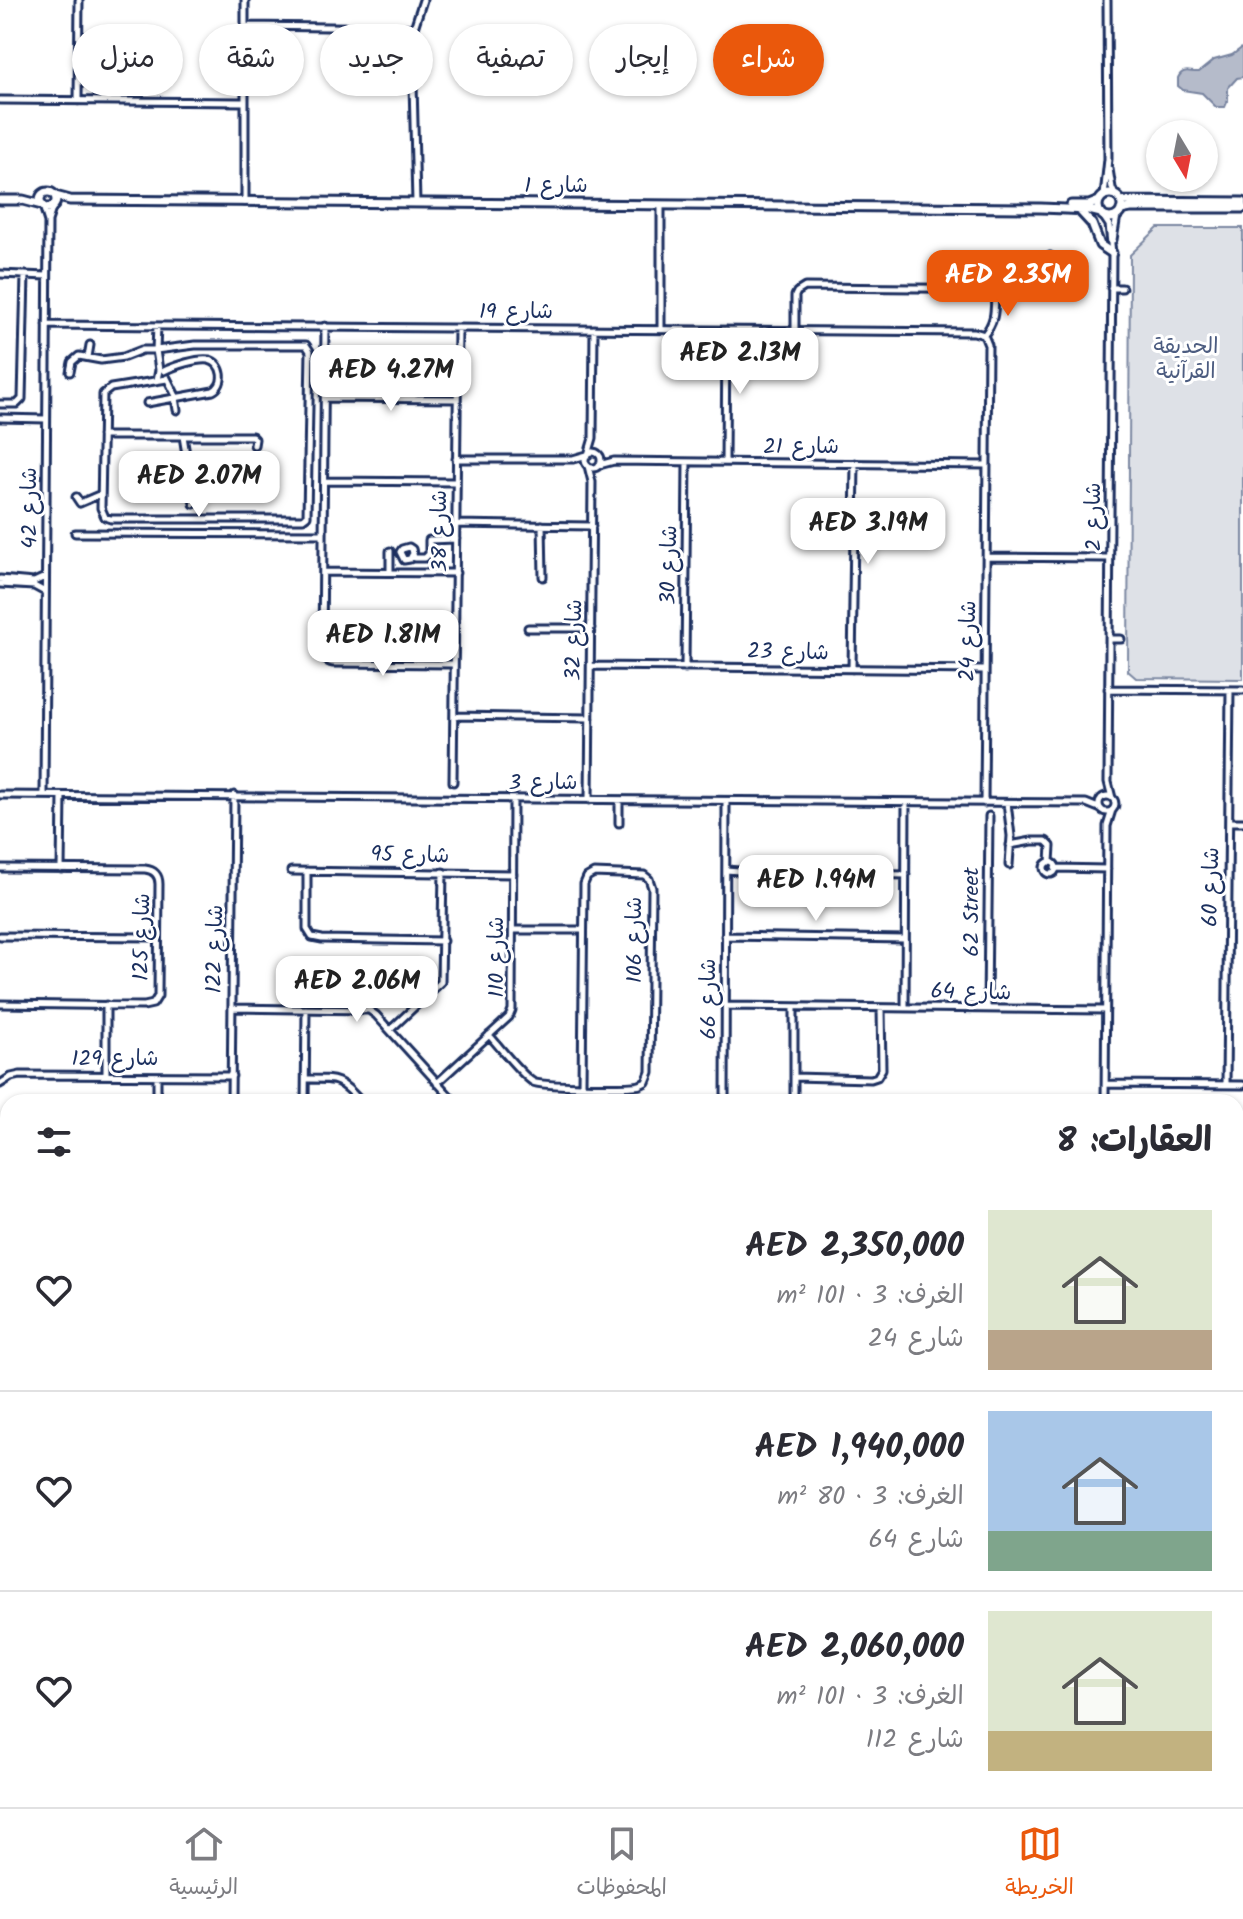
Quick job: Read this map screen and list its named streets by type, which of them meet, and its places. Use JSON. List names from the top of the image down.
{
  "streets": {
    "street": [
      "شارع 1",
      "شارع 19",
      "شارع 21",
      "شارع 42",
      "شارع 2",
      "شارع 38",
      "شارع 30",
      "شارع 32",
      "شارع 24",
      "شارع 23",
      "شارع 3",
      "شارع 95",
      "شارع 60",
      "62 Street",
      "شارع 125",
      "شارع 106",
      "شارع 122",
      "شارع 110",
      "شارع 64",
      "شارع 66",
      "شارع 129"
    ]
  },
  "crossings": [
    ["شارع 1", "شارع 42"],
    ["شارع 1", "شارع 2"],
    ["شارع 19", "شارع 42"],
    ["شارع 19", "شارع 38"],
    ["شارع 19", "شارع 24"],
    ["شارع 21", "شارع 30"],
    ["شارع 21", "شارع 32"],
    ["شارع 21", "شارع 24"],
    ["شارع 42", "شارع 3"],
    ["شارع 2", "شارع 3"],
    ["شارع 30", "شارع 23"],
    ["شارع 32", "شارع 23"],
    ["شارع 32", "شارع 3"],
    ["شارع 24", "شارع 23"],
    ["شارع 24", "شارع 3"],
    ["شارع 3", "شارع 122"],
    ["شارع 3", "شارع 110"],
    ["شارع 3", "شارع 64"],
    ["شارع 3", "شارع 66"],
    ["شارع 95", "شارع 110"],
    ["62 Street", "شارع 64"],
    ["شارع 122", "شارع 129"]
  ],
  "parks": ["الحديقة القرآنية"],
  "north": "bottom",
  "page": {
    "chip": [
      "شراء",
      "إيجار",
      "تصفية",
      "جديد",
      "شقة",
      "منزل"
    ],
    "price": [
      "AED 2.35M",
      "AED 2.13M",
      "AED 4.27M",
      "AED 2.07M",
      "AED 3.19M",
      "AED 1.81M",
      "AED 1.94M",
      "AED 2.06M"
    ],
    "heading": "العقارات: 8",
    "list": [
      {
        "name": "AED 2,350,000",
        "note": "الغرف: 3 · 101 m² · شارع 24"
      },
      {
        "name": "AED 1,940,000",
        "note": "الغرف: 3 · 80 m² · شارع 64"
      },
      {
        "name": "AED 2,060,000",
        "note": "الغرف: 3 · 101 m² · شارع 112"
      }
    ],
    "tabs": ["الخريطة", "المحفوظات", "الرئيسية"]
  }
}
